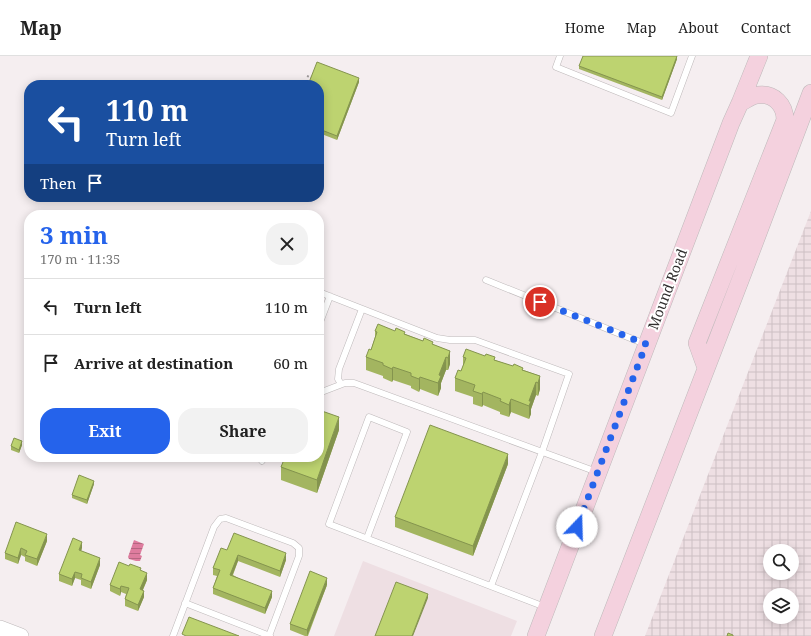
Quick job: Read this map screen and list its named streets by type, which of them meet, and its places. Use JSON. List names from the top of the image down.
{
  "streets": {
    "main road": ["Mound Road"]
  },
  "page": {
    "header": "Map",
    "nav": [
      "Home",
      "Map",
      "About",
      "Contact"
    ],
    "turn": ["110 m", "Turn left"],
    "then": "Then",
    "heading": ["3 min", "170 m · 11:35"],
    "list": [
      {
        "name": "Turn left",
        "value": "110 m"
      },
      {
        "name": "Arrive at destination",
        "value": "60 m"
      }
    ],
    "buttons": ["Exit", "Share"]
  }
}
